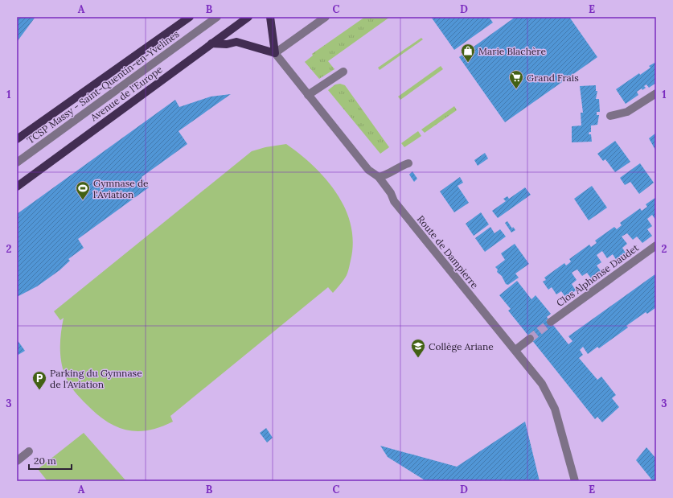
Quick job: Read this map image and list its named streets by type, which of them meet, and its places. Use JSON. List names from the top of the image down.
{
  "streets": {
    "main road": ["Avenue de l'Europe"],
    "street": ["TCSP Massy - Saint-Quentin-en-Yvelines", "Route de Dampierre", "Clos Alphonse Daudet"]
  },
  "places": {
    "shop": ["Marie Blachère"],
    "supermarket": ["Grand Frais"],
    "sports": ["Gymnase de l'Aviation"],
    "school or university": ["Collège Ariane"],
    "parking": ["Parking du Gymnase de l'Aviation"]
  },
  "scale_bar": "20 m",
  "grid": {
    "columns": [
      "A",
      "B",
      "C",
      "D",
      "E"
    ],
    "rows": ["1", "2", "3"]
  }
}
